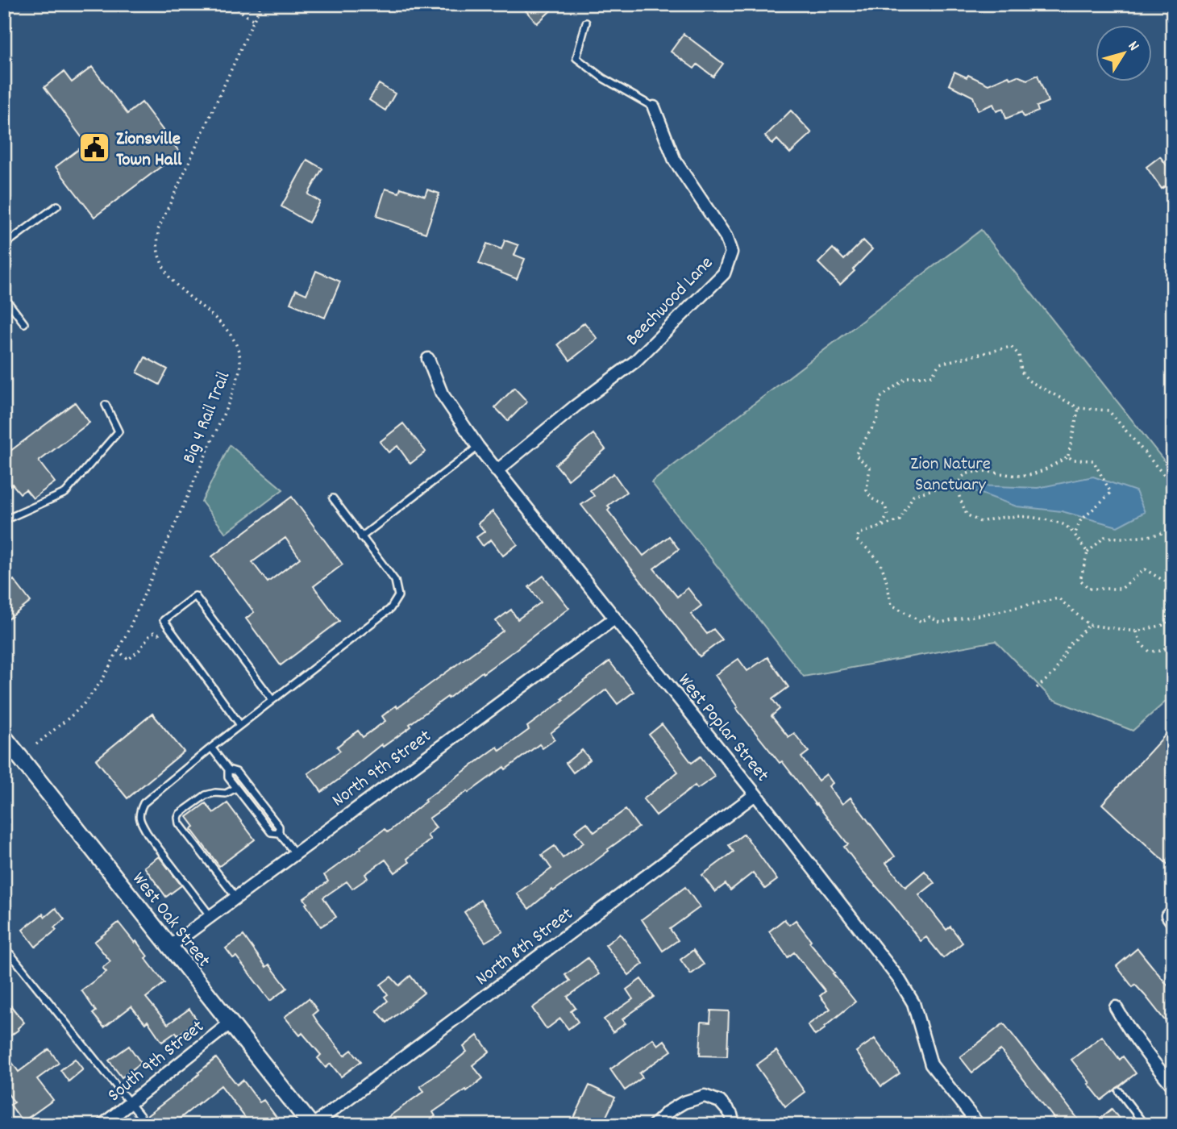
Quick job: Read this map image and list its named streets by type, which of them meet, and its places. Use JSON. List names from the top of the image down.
{
  "streets": {
    "main road": ["West Oak Street"],
    "street": [
      "Beechwood Lane",
      "West Poplar Street",
      "North 9th Street",
      "North 8th Street",
      "South 9th Street"
    ],
    "path": ["Big 4 Rail Trail"]
  },
  "crossings": [
    ["Beechwood Lane", "West Poplar Street"],
    ["West Poplar Street", "North 9th Street"],
    ["West Poplar Street", "North 8th Street"],
    ["North 9th Street", "West Oak Street"],
    ["West Oak Street", "North 8th Street"],
    ["West Oak Street", "South 9th Street"]
  ],
  "parks": ["Zion Nature Sanctuary"],
  "places": {
    "public building": ["Zionsville Town Hall"]
  },
  "north": "top right"
}
